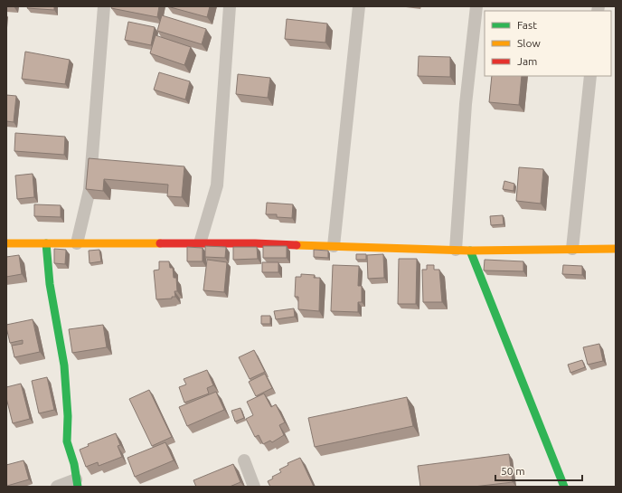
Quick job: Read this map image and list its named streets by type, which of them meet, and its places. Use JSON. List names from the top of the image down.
{
  "legend": ["Fast", "Slow", "Jam"],
  "scale_bar": "50 m"
}
